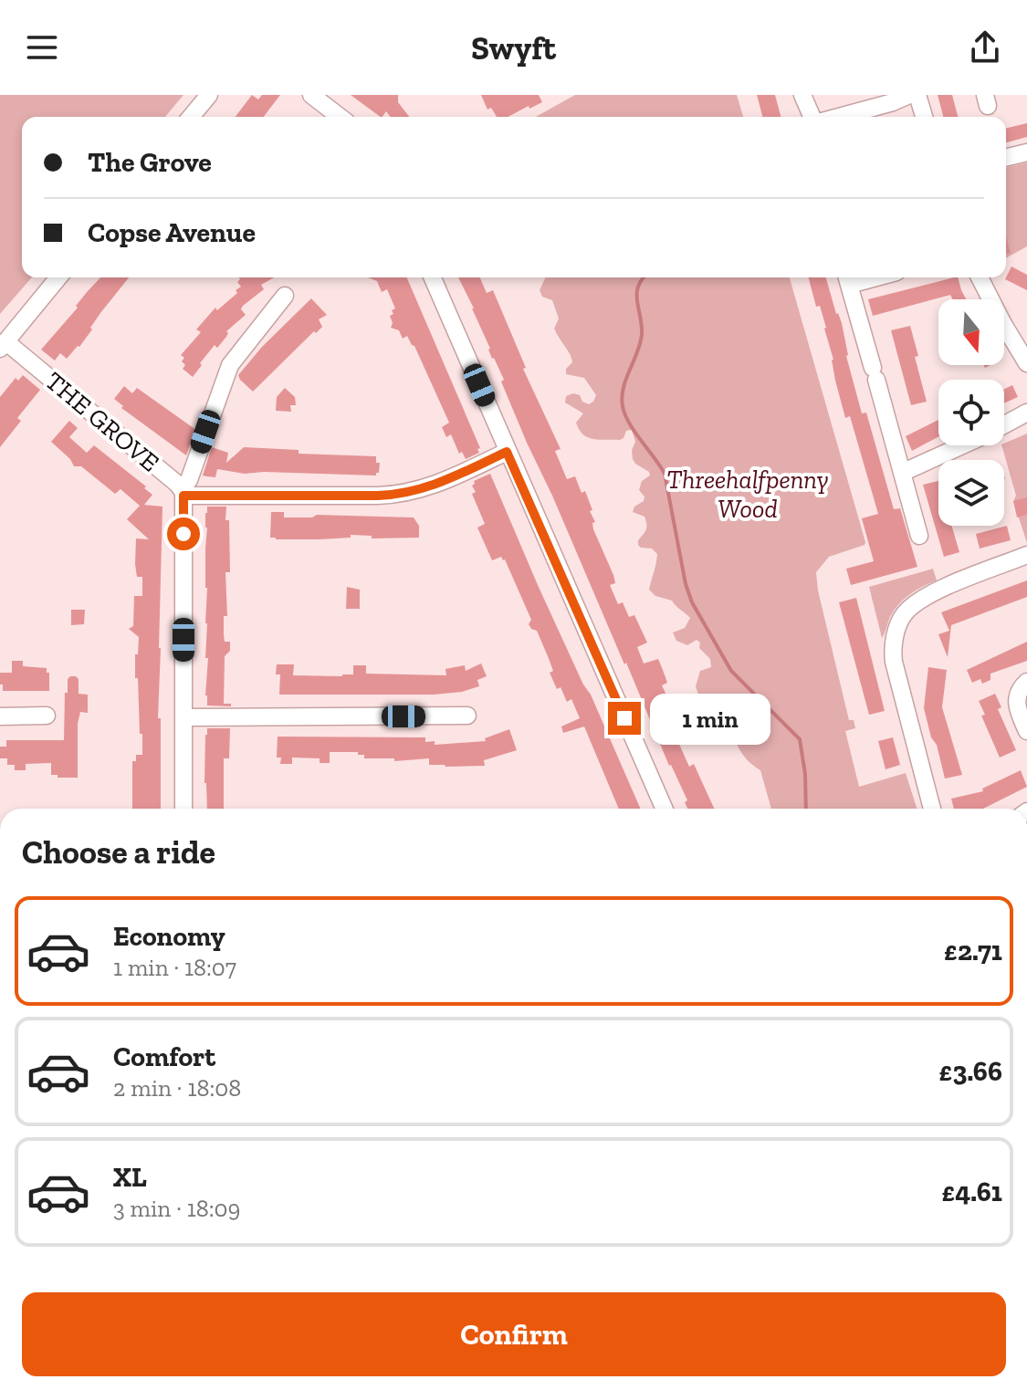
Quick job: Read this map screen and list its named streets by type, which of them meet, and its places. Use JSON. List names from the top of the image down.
{
  "streets": {
    "street": ["THE GROVE"]
  },
  "parks": ["Threehalfpenny Wood"],
  "north": "bottom",
  "page": {
    "header": "Swyft",
    "banner": ["The Grove", "Copse Avenue"],
    "bubble": "1 min",
    "heading": "Choose a ride",
    "list": [
      {
        "name": "Economy",
        "note": "1 min · 18:07",
        "value": "£2.71"
      },
      {
        "name": "Comfort",
        "note": "2 min · 18:08",
        "value": "£3.66"
      },
      {
        "name": "XL",
        "note": "3 min · 18:09",
        "value": "£4.61"
      }
    ],
    "buttons": "Confirm"
  }
}
